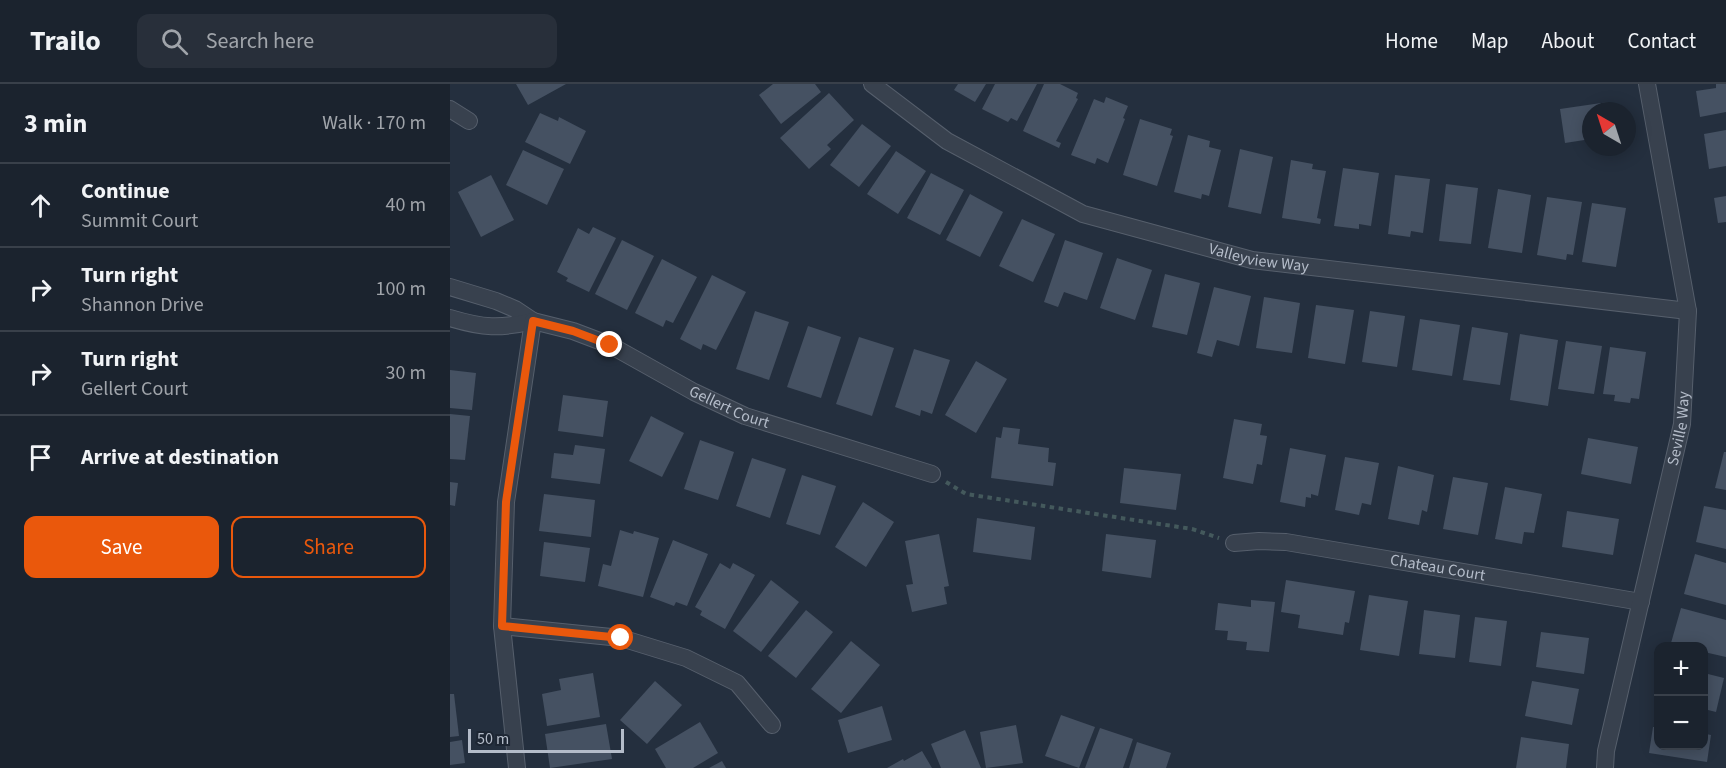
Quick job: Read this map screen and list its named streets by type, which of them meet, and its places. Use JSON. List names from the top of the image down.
{
  "streets": {
    "street": [
      "Valleyview Way",
      "Gellert Court",
      "Seville Way",
      "Chateau Court"
    ]
  },
  "crossings": [
    ["Valleyview Way", "Seville Way"],
    ["Seville Way", "Chateau Court"]
  ],
  "scale_bar": "50 m",
  "north": "top left",
  "page": {
    "header": "Trailo",
    "search": "Search here",
    "nav": [
      "Home",
      "Map",
      "About",
      "Contact"
    ],
    "heading": ["3 min", "Walk · 170 m"],
    "list": [
      ["Continue", "Summit Court", "40 m"],
      ["Turn right", "Shannon Drive", "100 m"],
      ["Turn right", "Gellert Court", "30 m"],
      "Arrive at destination"
    ],
    "buttons": ["Save", "Share"],
    "map_buttons": ["+", "−"],
    "scale": "50 m"
  }
}
